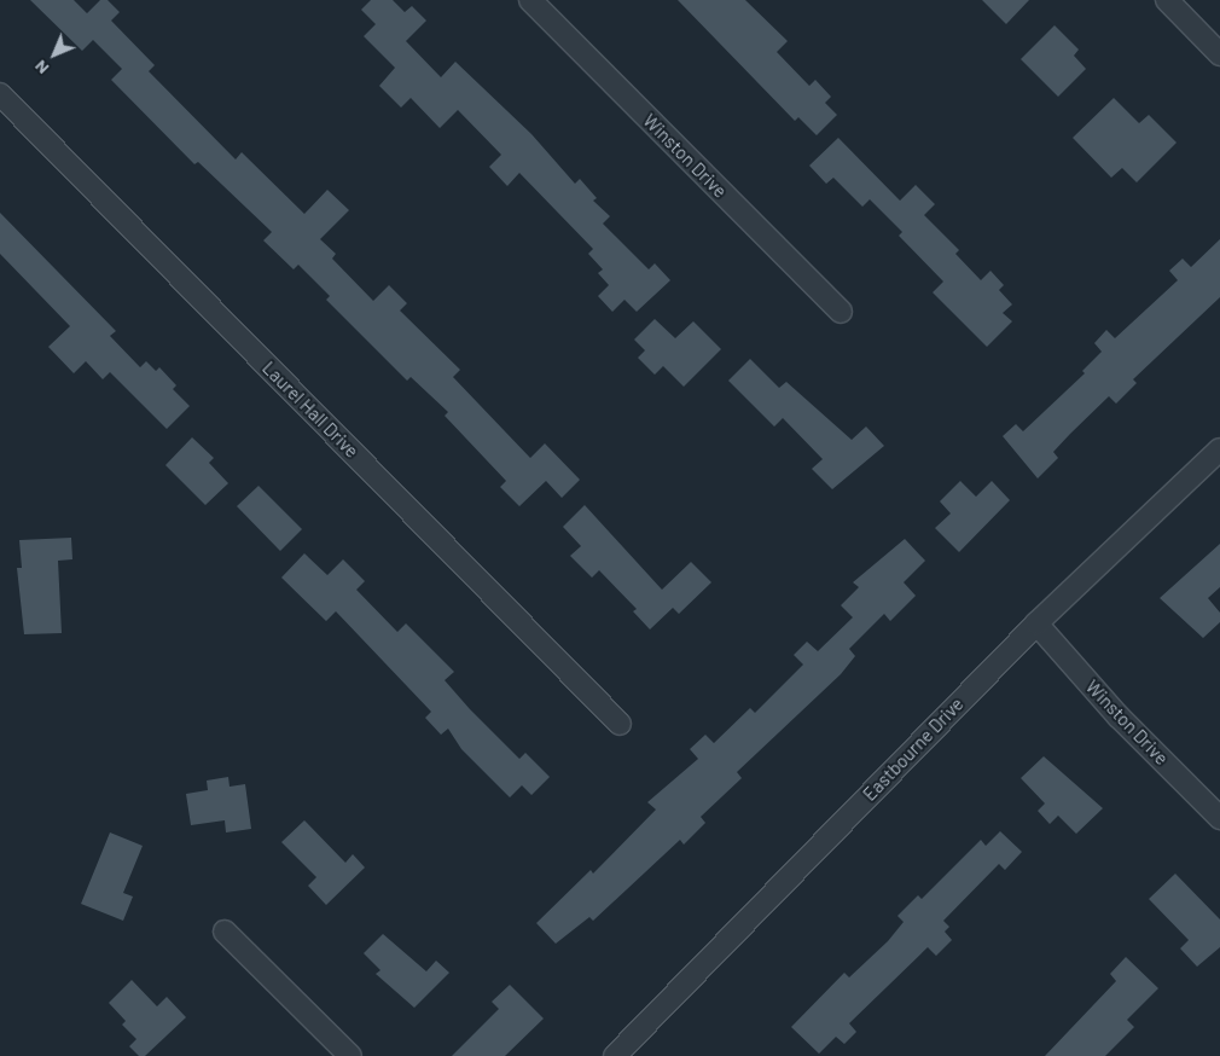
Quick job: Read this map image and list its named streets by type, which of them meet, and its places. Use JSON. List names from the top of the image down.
{
  "streets": {
    "street": ["Winston Drive", "Laurel Hall Drive", "Eastbourne Drive"]
  },
  "crossings": [
    ["Winston Drive", "Eastbourne Drive"]
  ],
  "north": "bottom left"
}
